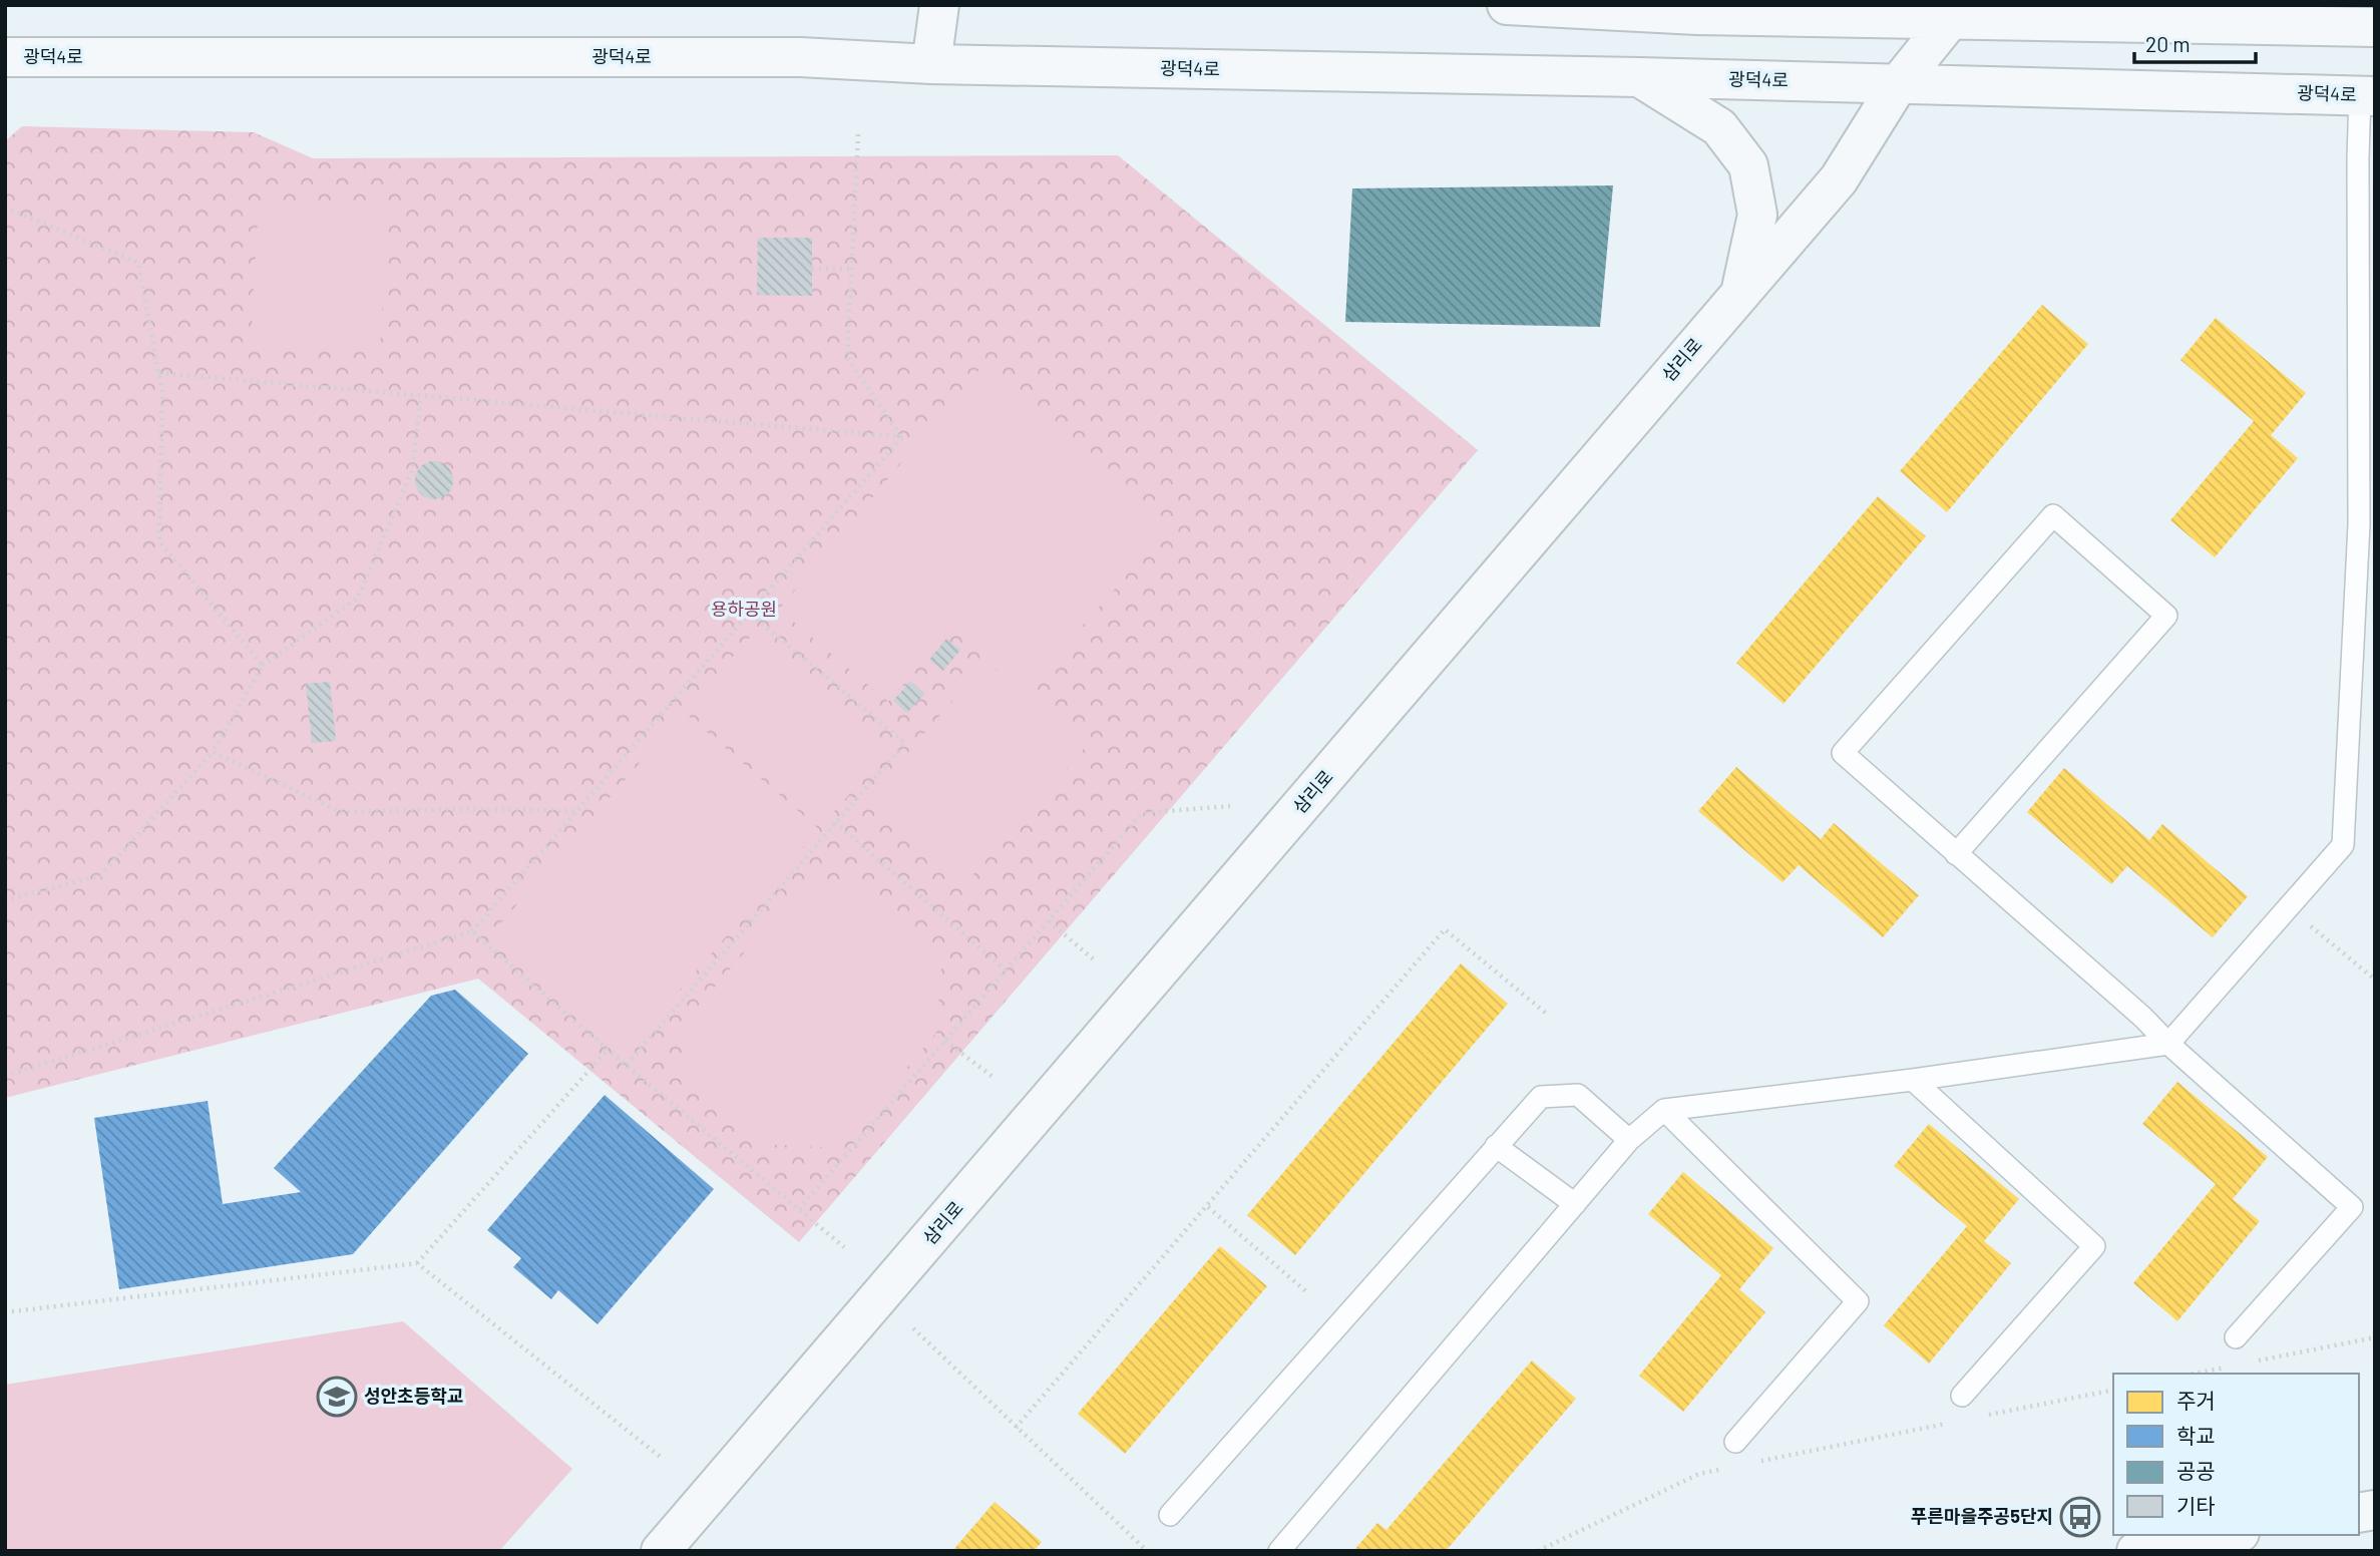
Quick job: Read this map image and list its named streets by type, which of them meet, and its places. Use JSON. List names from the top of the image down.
{
  "streets": {
    "main road": ["광덕4로", "삼리로"]
  },
  "crossings": [
    ["광덕4로", "삼리로"]
  ],
  "parks": ["용하공원"],
  "places": {
    "school or university": ["성안초등학교"],
    "bus stop": ["푸른마을주공5단지"]
  },
  "legend": [
    "주거",
    "학교",
    "공공",
    "기타"
  ],
  "scale_bar": "20 m"
}
